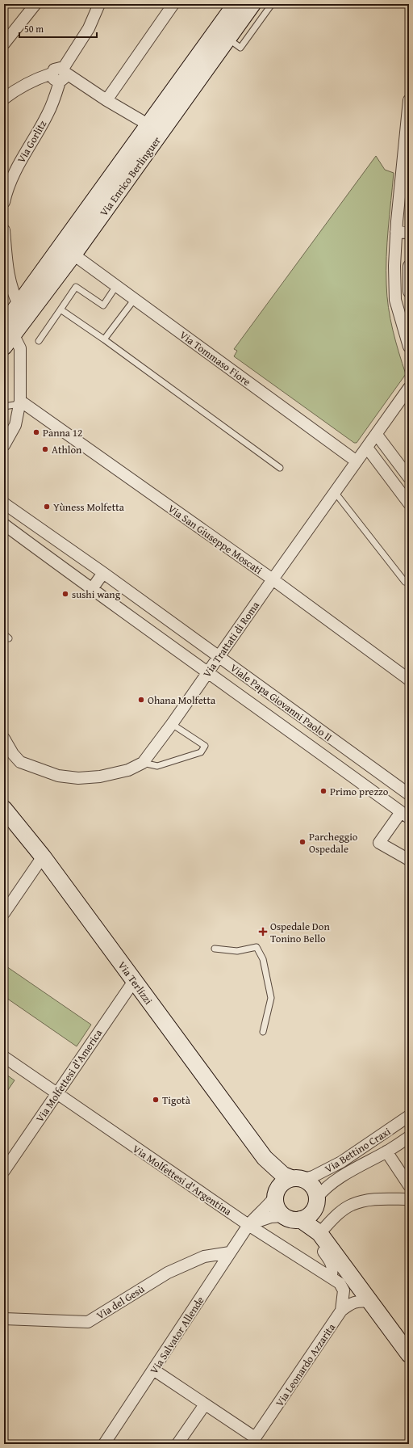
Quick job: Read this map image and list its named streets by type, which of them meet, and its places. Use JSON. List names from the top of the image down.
{
  "streets": {
    "main road": ["Via Enrico Berlinguer", "Via Terlizzi"],
    "street": [
      "Via Gorlitz",
      "Via Tommaso Fiore",
      "Via San Giuseppe Moscati",
      "Via Trattati di Roma",
      "Viale Papa Giovanni Paolo II",
      "Via Molfettesi d'America",
      "Via Bettino Craxi",
      "Via Molfettesi d'Argentina",
      "Via del Gesù",
      "Via Salvator Allende",
      "Via Leonardo Azzarita"
    ]
  },
  "crossings": [
    ["Via Enrico Berlinguer", "Via Tommaso Fiore"],
    ["Via Tommaso Fiore", "Via Trattati di Roma"],
    ["Via San Giuseppe Moscati", "Via Trattati di Roma"],
    ["Via Trattati di Roma", "Viale Papa Giovanni Paolo II"],
    ["Via Terlizzi", "Via Molfettesi d'America"],
    ["Via Terlizzi", "Via Bettino Craxi"],
    ["Via Terlizzi", "Via Salvator Allende"],
    ["Via Molfettesi d'America", "Via Molfettesi d'Argentina"],
    ["Via Bettino Craxi", "Via Salvator Allende"],
    ["Via Molfettesi d'Argentina", "Via Salvator Allende"],
    ["Via Molfettesi d'Argentina", "Via Leonardo Azzarita"],
    ["Via del Gesù", "Via Salvator Allende"]
  ],
  "places": {
    "other": [
      "Panna 12",
      "Athlon",
      "Yùness Molfetta",
      "sushi wang",
      "Ohana Molfetta",
      "Primo prezzo",
      "Parcheggio Ospedale",
      "Tigotà"
    ],
    "health": ["Ospedale Don Tonino Bello"]
  },
  "scale_bar": "50 m"
}
